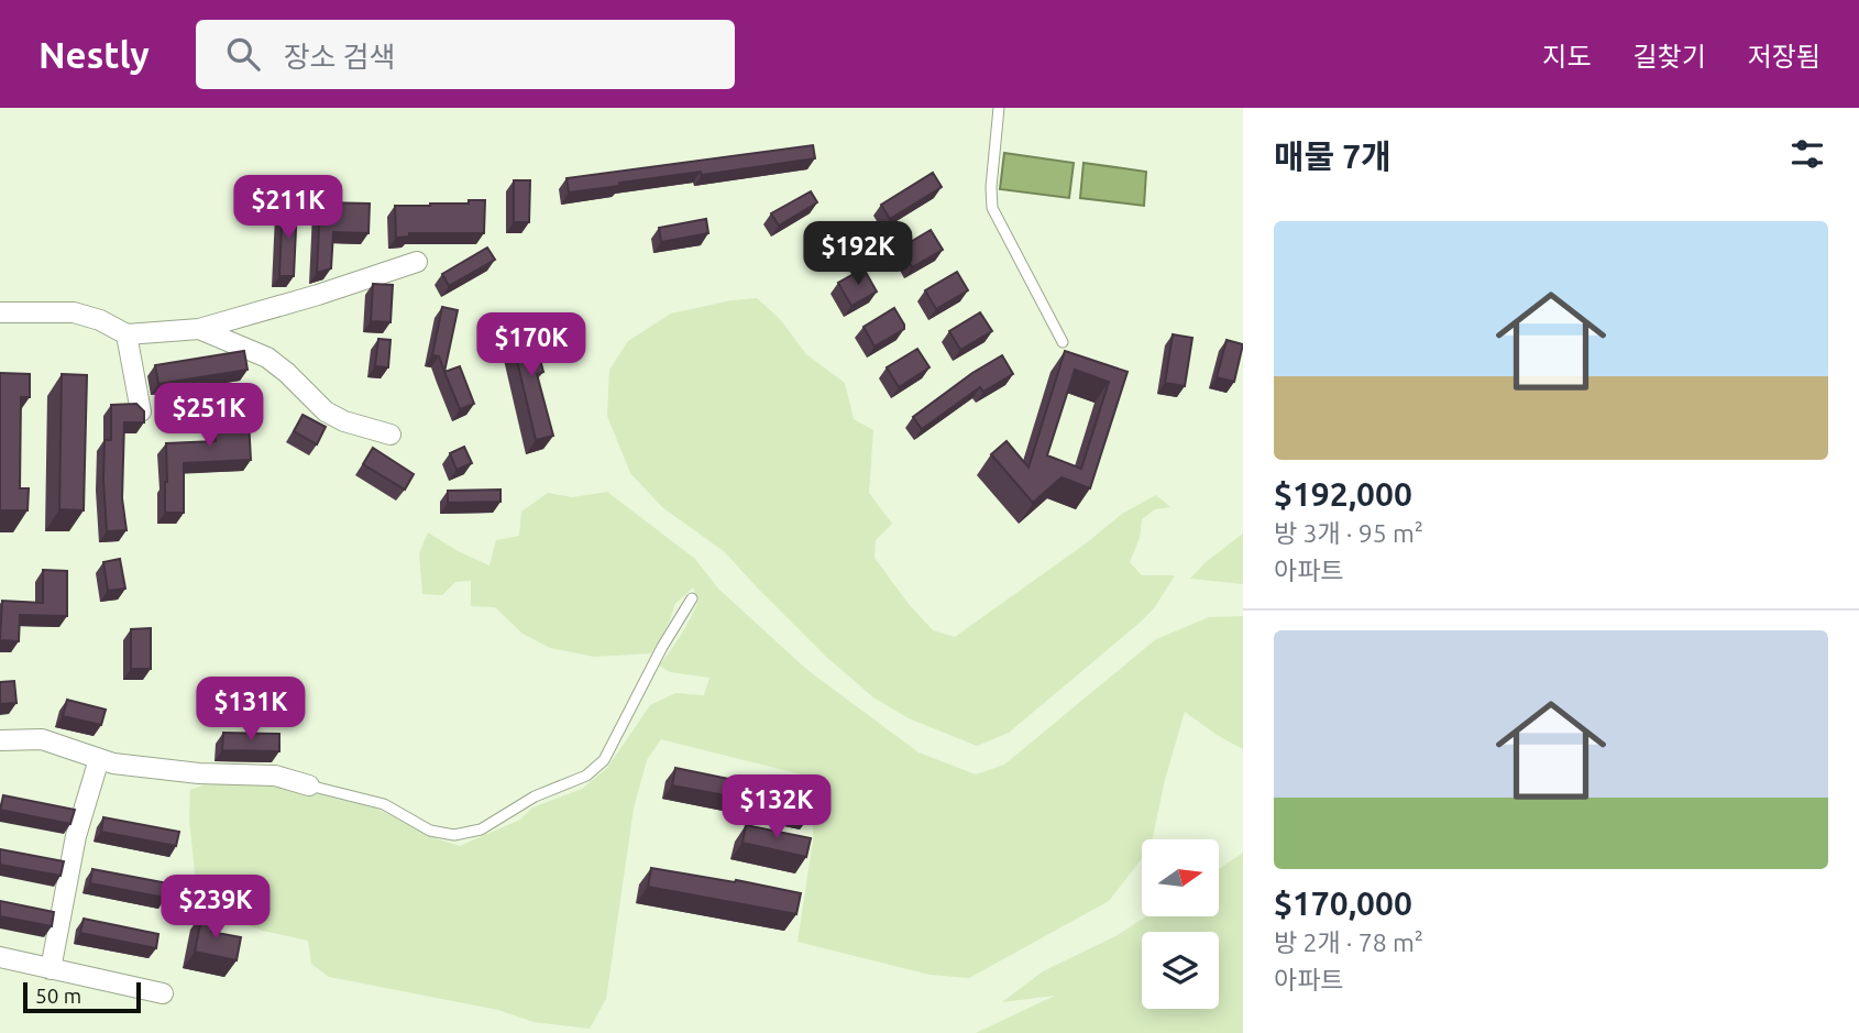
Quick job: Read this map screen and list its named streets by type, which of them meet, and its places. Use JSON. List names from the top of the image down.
{
  "scale_bar": "50 m",
  "north": "right",
  "page": {
    "header": "Nestly",
    "search": "장소 검색",
    "nav": ["지도", "길찾기", "저장됨"],
    "heading": "매물 7개",
    "price": [
      "$211K",
      "$192K",
      "$170K",
      "$251K",
      "$131K",
      "$132K",
      "$239K"
    ],
    "list": [
      {
        "name": "$192,000",
        "note": "방 3개 · 95 m² · 아파트"
      },
      {
        "name": "$170,000",
        "note": "방 2개 · 78 m² · 아파트"
      }
    ],
    "scale": "50 m"
  }
}
